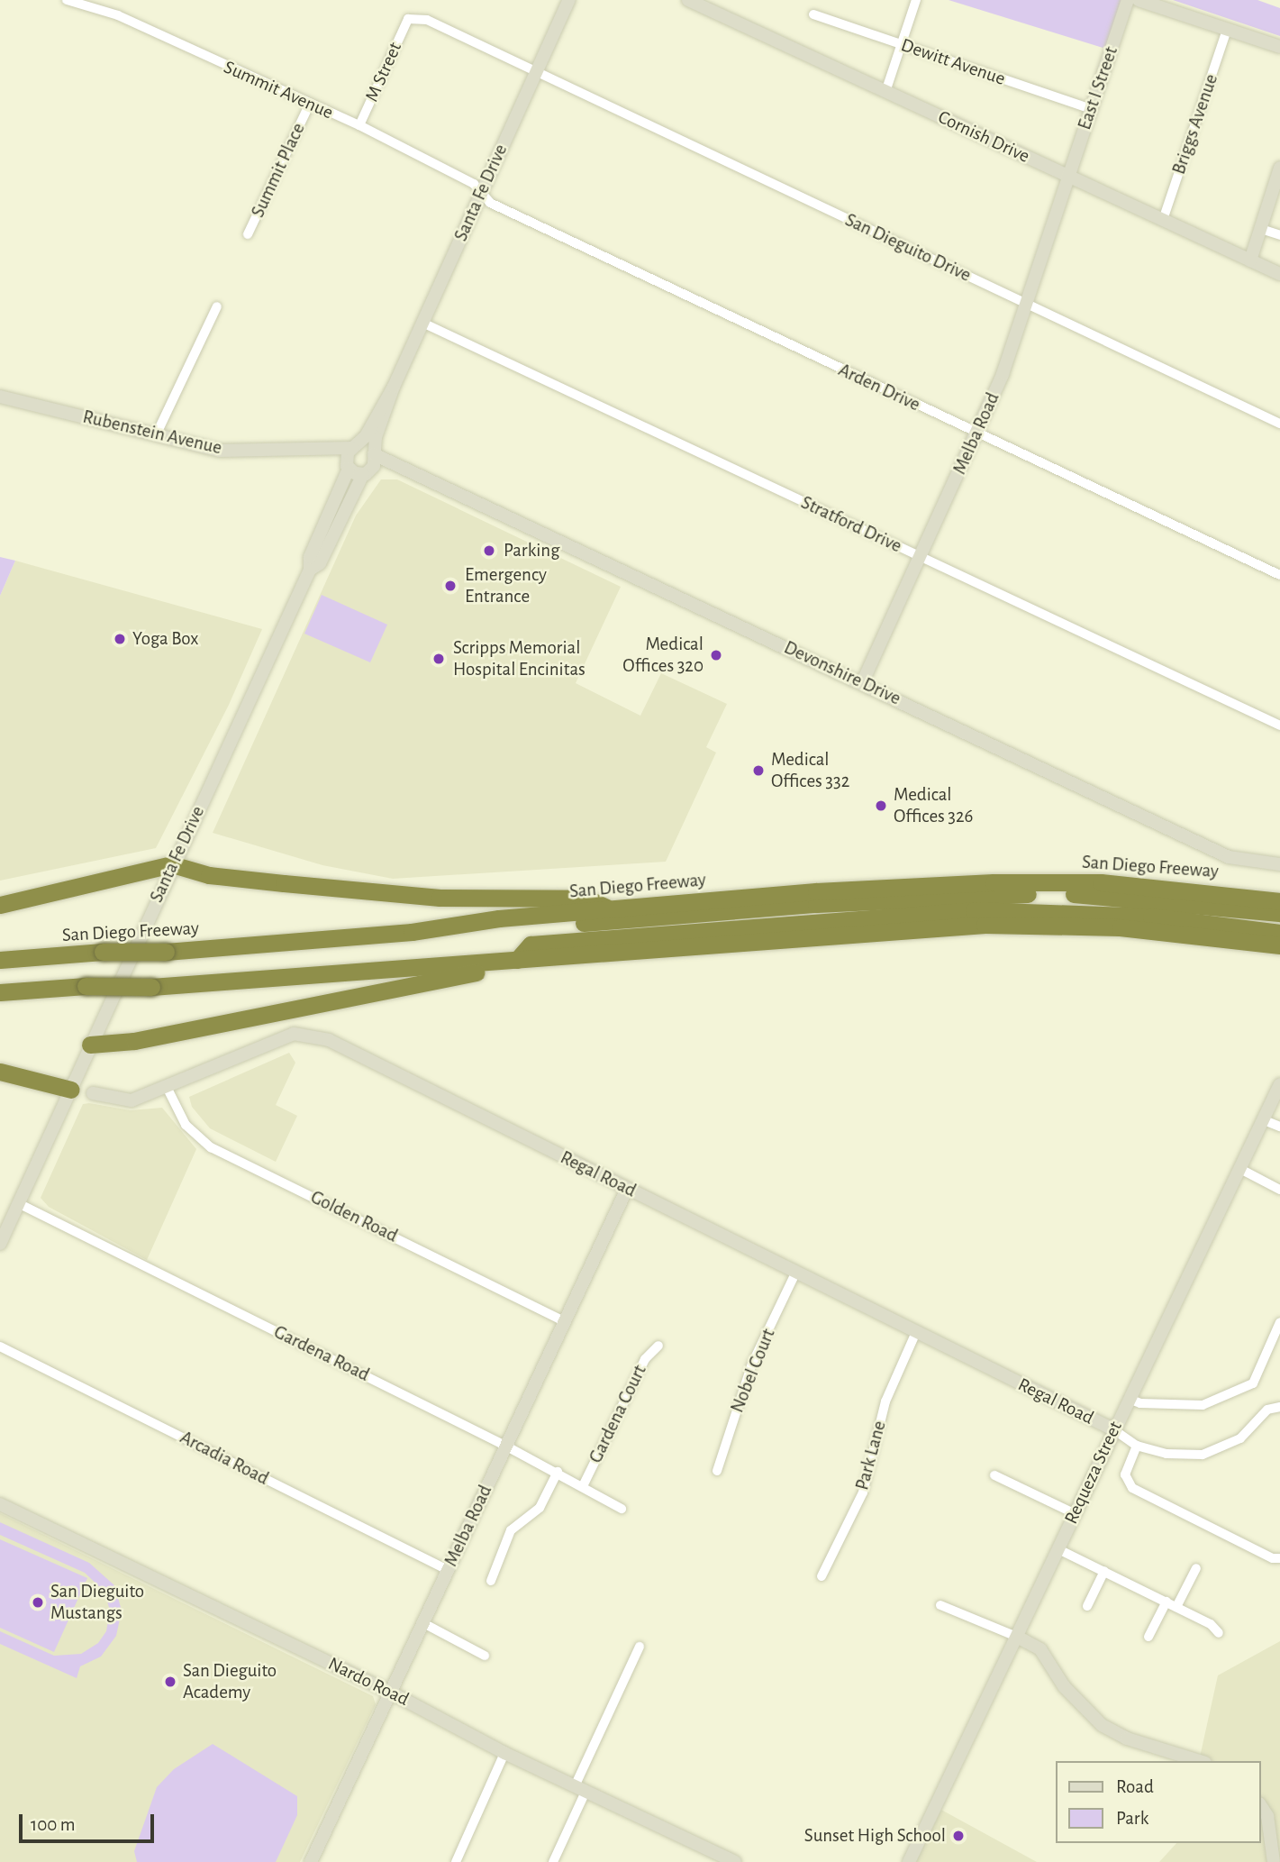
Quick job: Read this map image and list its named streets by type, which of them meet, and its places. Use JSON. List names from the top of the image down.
{
  "streets": {
    "highway": ["San Diego Freeway"],
    "street": [
      "Dewitt Avenue",
      "M Street",
      "East I Street",
      "Summit Avenue",
      "Briggs Avenue",
      "Cornish Drive",
      "Summit Place",
      "Santa Fe Drive",
      "San Dieguito Drive",
      "Arden Drive",
      "Rubenstein Avenue",
      "Melba Road",
      "Stratford Drive",
      "Devonshire Drive",
      "Regal Road",
      "Golden Road",
      "Gardena Road",
      "Nobel Court",
      "Gardena Court",
      "Park Lane",
      "Arcadia Road",
      "Requeza Street",
      "Nardo Road"
    ]
  },
  "crossings": [
    ["Dewitt Avenue", "East I Street"],
    ["M Street", "Summit Avenue"],
    ["M Street", "San Dieguito Drive"],
    ["East I Street", "Cornish Drive"],
    ["East I Street", "Melba Road"],
    ["Summit Avenue", "Summit Place"],
    ["Summit Avenue", "Santa Fe Drive"],
    ["Summit Avenue", "Arden Drive"],
    ["Briggs Avenue", "Cornish Drive"],
    ["Cornish Drive", "Melba Road"],
    ["Santa Fe Drive", "San Dieguito Drive"],
    ["Santa Fe Drive", "Arden Drive"],
    ["Santa Fe Drive", "Rubenstein Avenue"],
    ["Santa Fe Drive", "Stratford Drive"],
    ["Santa Fe Drive", "Devonshire Drive"],
    ["Santa Fe Drive", "Regal Road"],
    ["Santa Fe Drive", "Gardena Road"],
    ["San Dieguito Drive", "Melba Road"],
    ["Arden Drive", "Melba Road"],
    ["Rubenstein Avenue", "Devonshire Drive"],
    ["Melba Road", "Stratford Drive"],
    ["Melba Road", "Devonshire Drive"],
    ["Melba Road", "Regal Road"],
    ["Melba Road", "Golden Road"],
    ["Melba Road", "Gardena Road"],
    ["Melba Road", "Arcadia Road"],
    ["Melba Road", "Nardo Road"],
    ["Regal Road", "Golden Road"],
    ["Regal Road", "Nobel Court"],
    ["Regal Road", "Park Lane"],
    ["Regal Road", "Requeza Street"],
    ["Gardena Road", "Gardena Court"]
  ],
  "places": [
    "Parking",
    "Emergency Entrance",
    "Yoga Box",
    "Medical Offices 320",
    "Scripps Memorial Hospital Encinitas",
    "Medical Offices 332",
    "Medical Offices 326",
    "San Dieguito Mustangs",
    "San Dieguito Academy",
    "Sunset High School"
  ],
  "legend": ["Road", "Park"],
  "scale_bar": "100 m"
}
